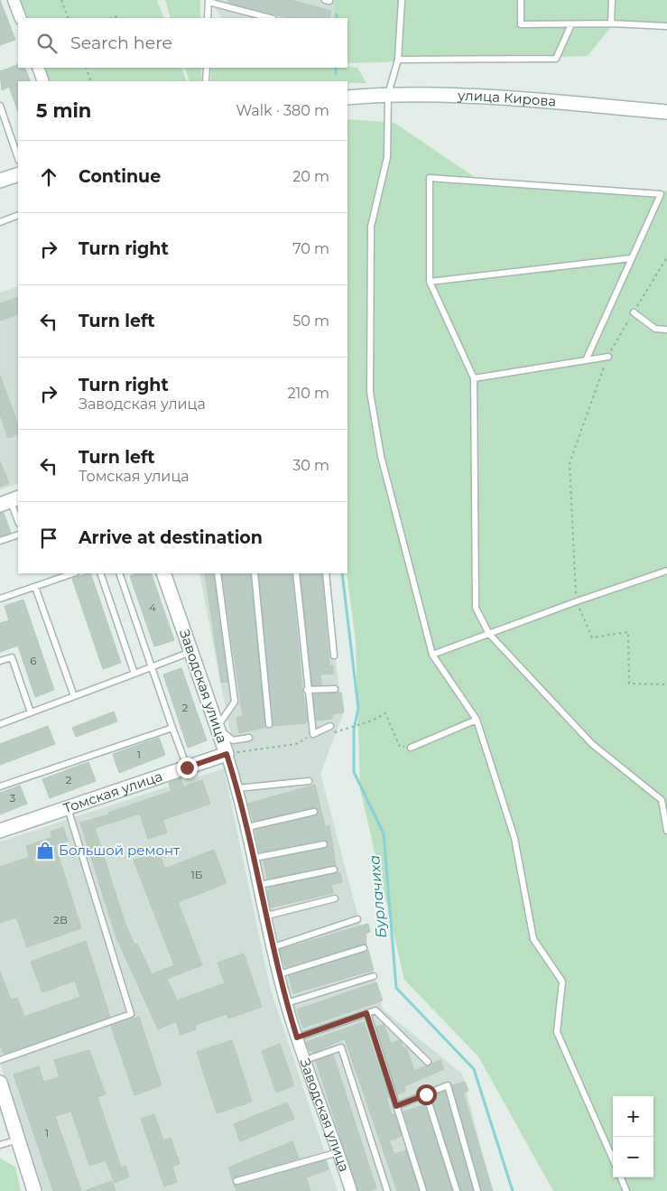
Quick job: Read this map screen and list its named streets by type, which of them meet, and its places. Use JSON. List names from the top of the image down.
{
  "streets": {
    "street": ["улица Кирова", "Заводская улица", "Томская улица"]
  },
  "crossings": [
    ["Заводская улица", "Томская улица"]
  ],
  "water": ["Бурлачиха"],
  "places": {
    "shop": ["Большой ремонт"]
  },
  "house_numbers": [
    "4",
    "6",
    "2",
    "1",
    "2",
    "3",
    "1Б",
    "2В",
    "1"
  ],
  "page": {
    "search": "Search here",
    "heading": ["5 min", "Walk · 380 m"],
    "list": [
      ["Continue", "20 m"],
      ["Turn right", "70 m"],
      ["Turn left", "50 m"],
      ["Turn right", "Заводская улица", "210 m"],
      ["Turn left", "Томская улица", "30 m"],
      "Arrive at destination"
    ],
    "map_buttons": ["+", "−"]
  }
}
